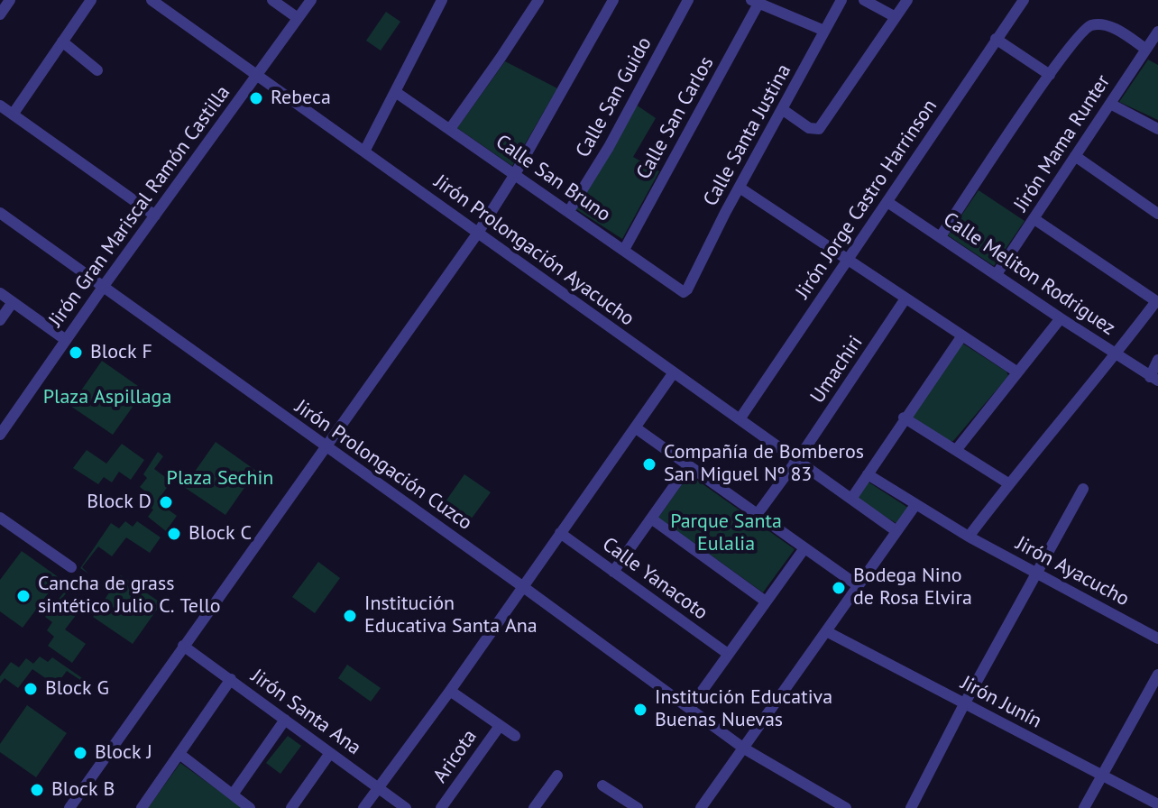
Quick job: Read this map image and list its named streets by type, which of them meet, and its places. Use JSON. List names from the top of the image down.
{
  "streets": {
    "street": [
      "Calle San Guido",
      "Calle San Carlos",
      "Calle Santa Justina",
      "Jirón Mama Runter",
      "Calle San Bruno",
      "Jirón Jorge Castro Harrinson",
      "Jirón Gran Mariscal Ramón Castilla",
      "Jirón Prolongación Ayacucho",
      "Calle Meliton Rodriguez",
      "Umachiri",
      "Jirón Prolongación Cuzco",
      "Jirón Ayacucho",
      "Calle Yanacoto",
      "Jirón Junín",
      "Jirón Santa Ana",
      "Aricota"
    ]
  },
  "crossings": [
    ["Calle San Guido", "Calle San Bruno"],
    ["Calle San Carlos", "Calle San Bruno"],
    ["Calle Santa Justina", "Calle San Bruno"],
    ["Jirón Mama Runter", "Calle Meliton Rodriguez"],
    ["Jirón Jorge Castro Harrinson", "Jirón Prolongación Ayacucho"],
    ["Jirón Jorge Castro Harrinson", "Calle Meliton Rodriguez"],
    ["Jirón Gran Mariscal Ramón Castilla", "Jirón Prolongación Ayacucho"],
    ["Jirón Gran Mariscal Ramón Castilla", "Jirón Prolongación Cuzco"],
    ["Jirón Prolongación Ayacucho", "Umachiri"]
  ],
  "parks": ["Plaza Aspillaga", "Plaza Sechin", "Parque Santa Eulalia"],
  "places": [
    "Rebeca",
    "Block F",
    "Compañía de Bomberos San Miguel Nº 83",
    "Block D",
    "Block C",
    "Bodega Nino de Rosa Elvira",
    "Cancha de grass sintético Julio C. Tello",
    "Institución Educativa Santa Ana",
    "Block G",
    "Institución Educativa Buenas Nuevas",
    "Block J",
    "Block B"
  ]
}
